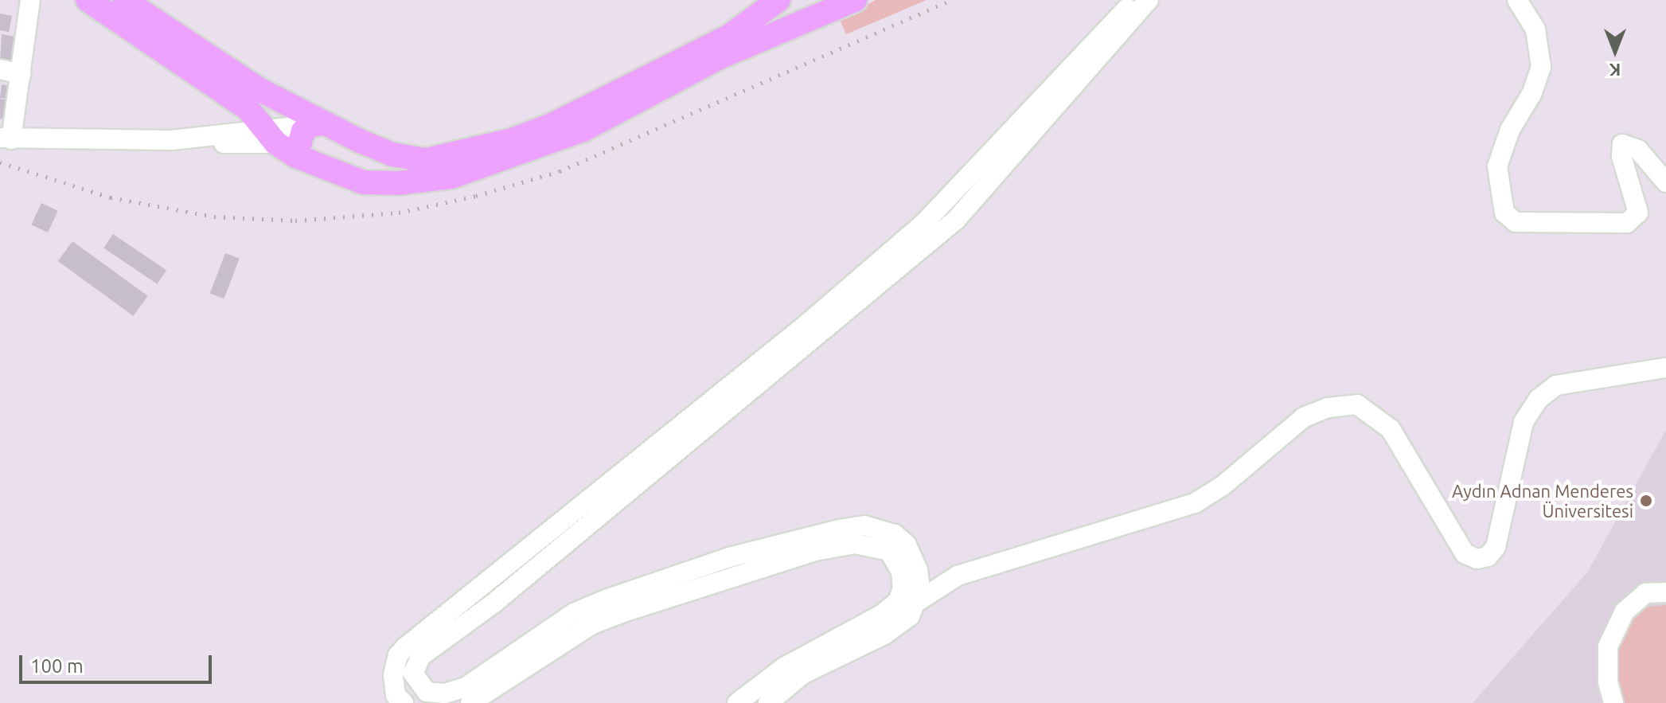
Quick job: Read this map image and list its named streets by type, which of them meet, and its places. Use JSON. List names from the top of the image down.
{
  "places": ["Aydın Adnan Menderes Üniversitesi"],
  "scale_bar": "100 m",
  "north": "bottom"
}
